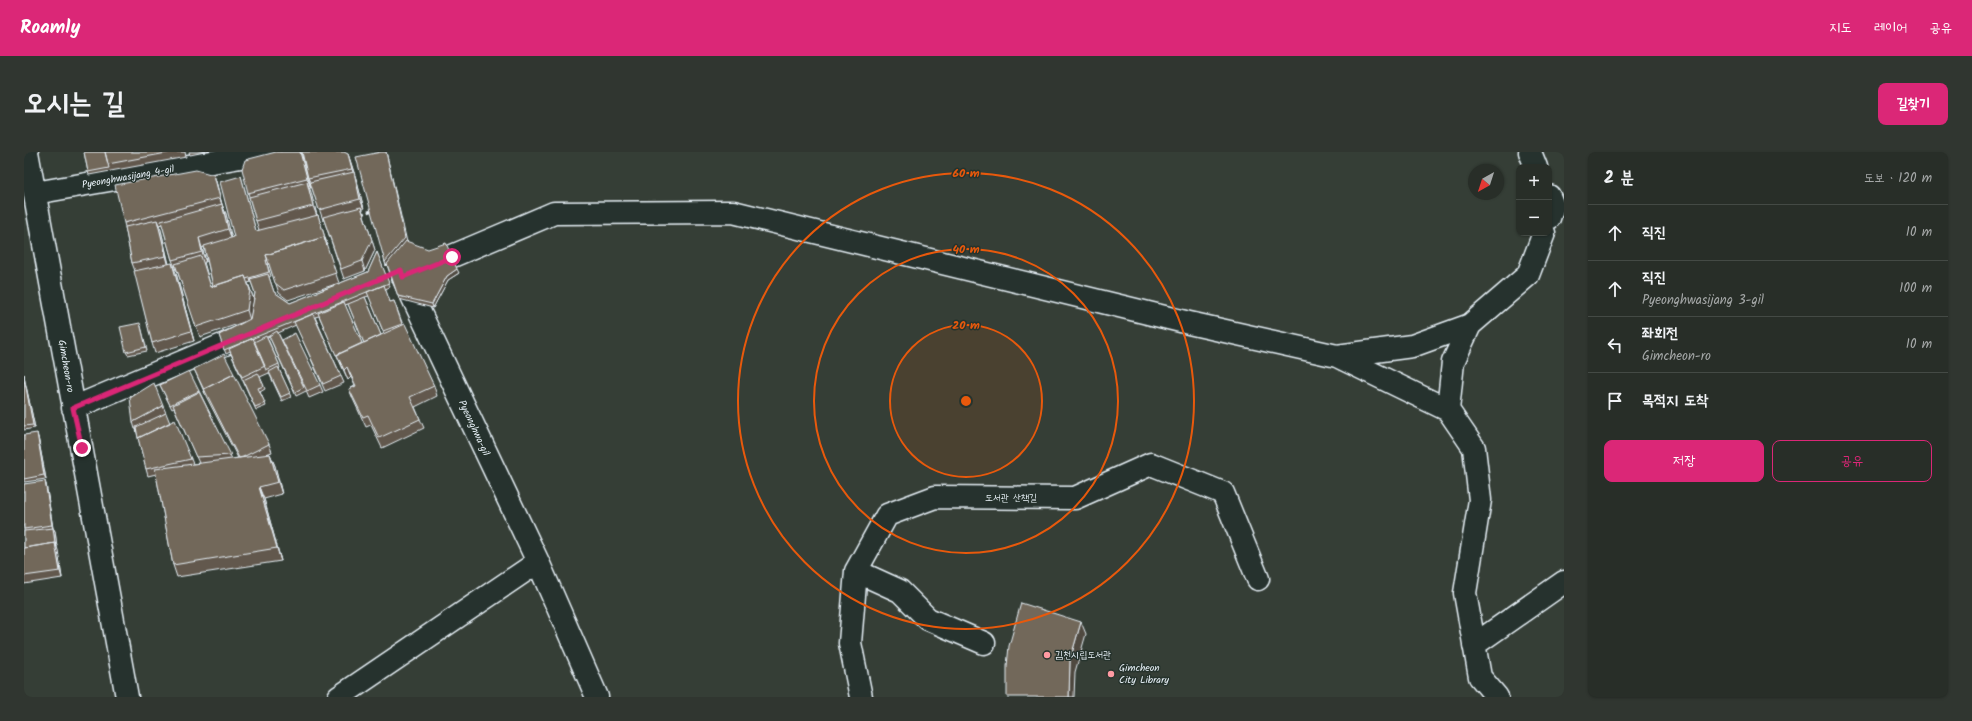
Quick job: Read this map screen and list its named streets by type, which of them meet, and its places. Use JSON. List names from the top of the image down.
{
  "streets": {
    "street": [
      "Pyeonghwasijang 4-gil",
      "Gimcheon-ro",
      "Pyeonghwa-gil",
      "도서관 산책길"
    ]
  },
  "crossings": [
    ["Pyeonghwasijang 4-gil", "Gimcheon-ro"]
  ],
  "places": ["김천시립도서관", "Gimcheon City Library"],
  "north": "bottom left",
  "page": {
    "header": "Roamly",
    "nav": ["지도", "레이어", "공유"],
    "title": "오시는 길",
    "buttons": [
      "길찾기",
      ["저장", "공유"]
    ],
    "heading": ["2 분", "도보 · 120 m"],
    "map_buttons": ["+", "−"],
    "list": [
      ["직진", "10 m"],
      ["직진", "Pyeonghwasijang 3-gil", "100 m"],
      ["좌회전", "Gimcheon-ro", "10 m"],
      "목적지 도착"
    ]
  },
  "rings": ["60 m", "40 m", "20 m"]
}
